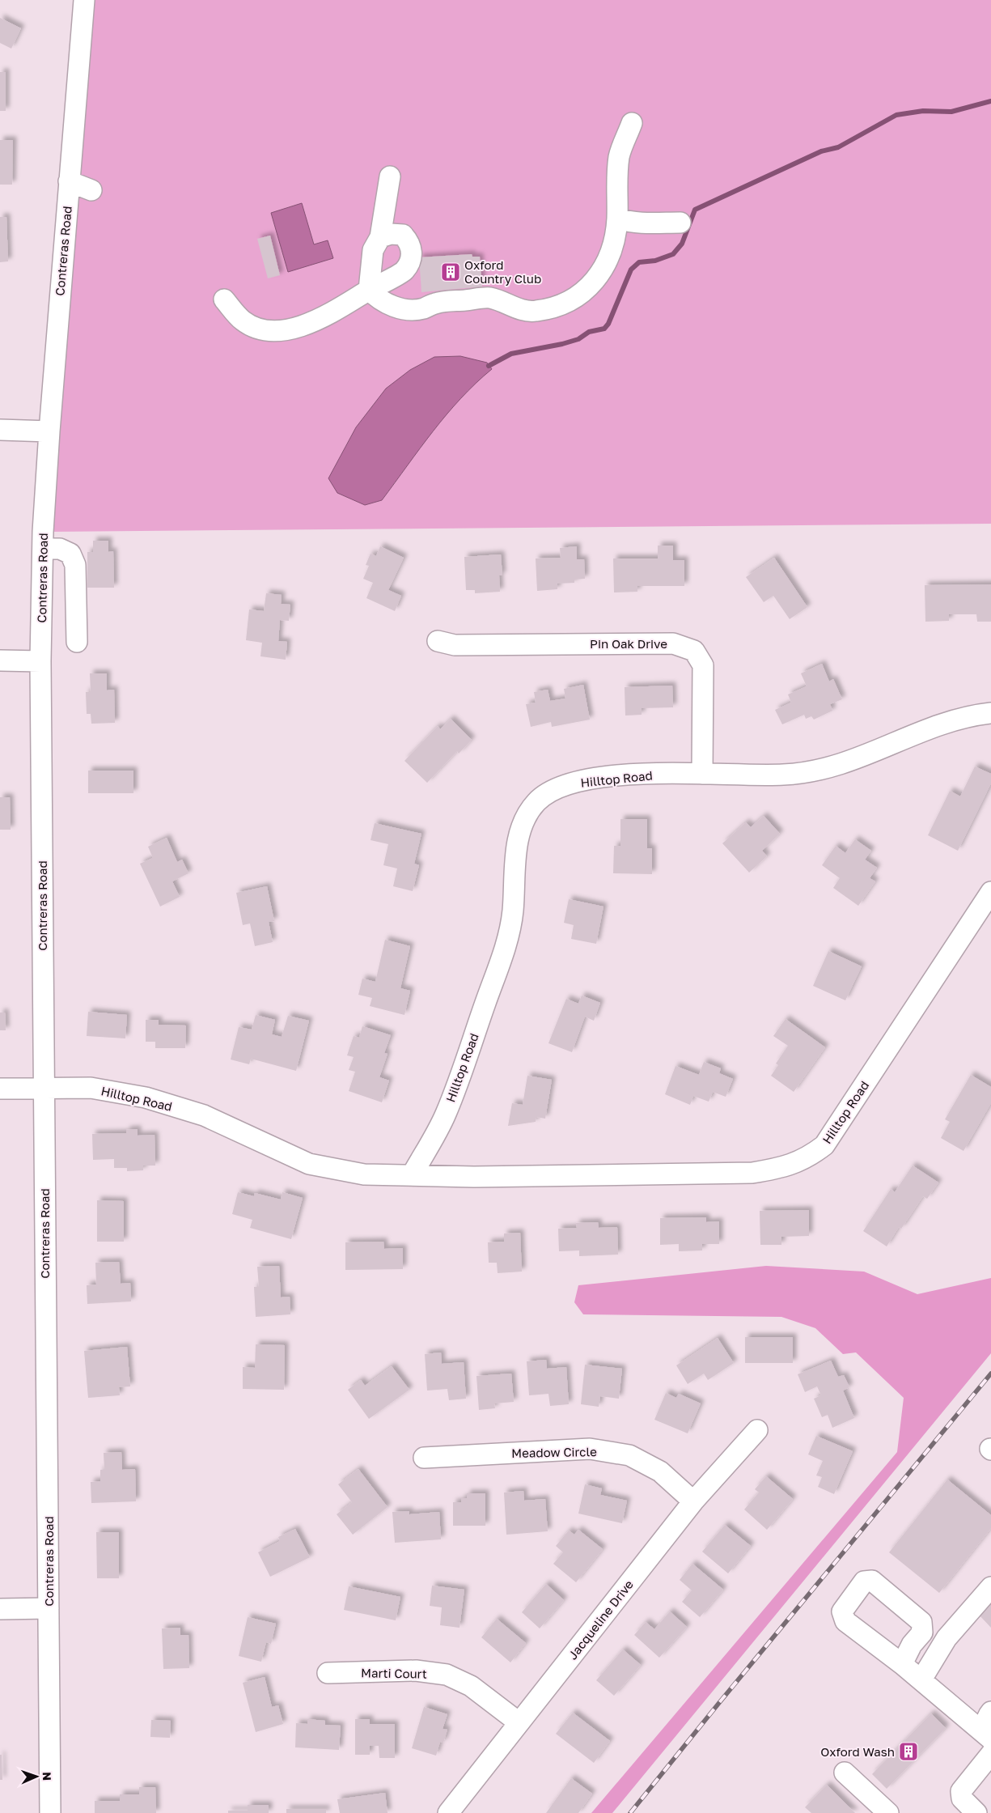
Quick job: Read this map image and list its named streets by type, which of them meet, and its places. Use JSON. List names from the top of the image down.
{
  "streets": {
    "street": [
      "Contreras Road",
      "Pin Oak Drive",
      "Hilltop Road",
      "Meadow Circle",
      "Jacqueline Drive",
      "Marti Court"
    ]
  },
  "crossings": [
    ["Contreras Road", "Hilltop Road"],
    ["Pin Oak Drive", "Hilltop Road"],
    ["Meadow Circle", "Jacqueline Drive"],
    ["Jacqueline Drive", "Marti Court"]
  ],
  "places": {
    "building": ["Oxford Country Club", "Oxford Wash"]
  },
  "north": "right"
}
